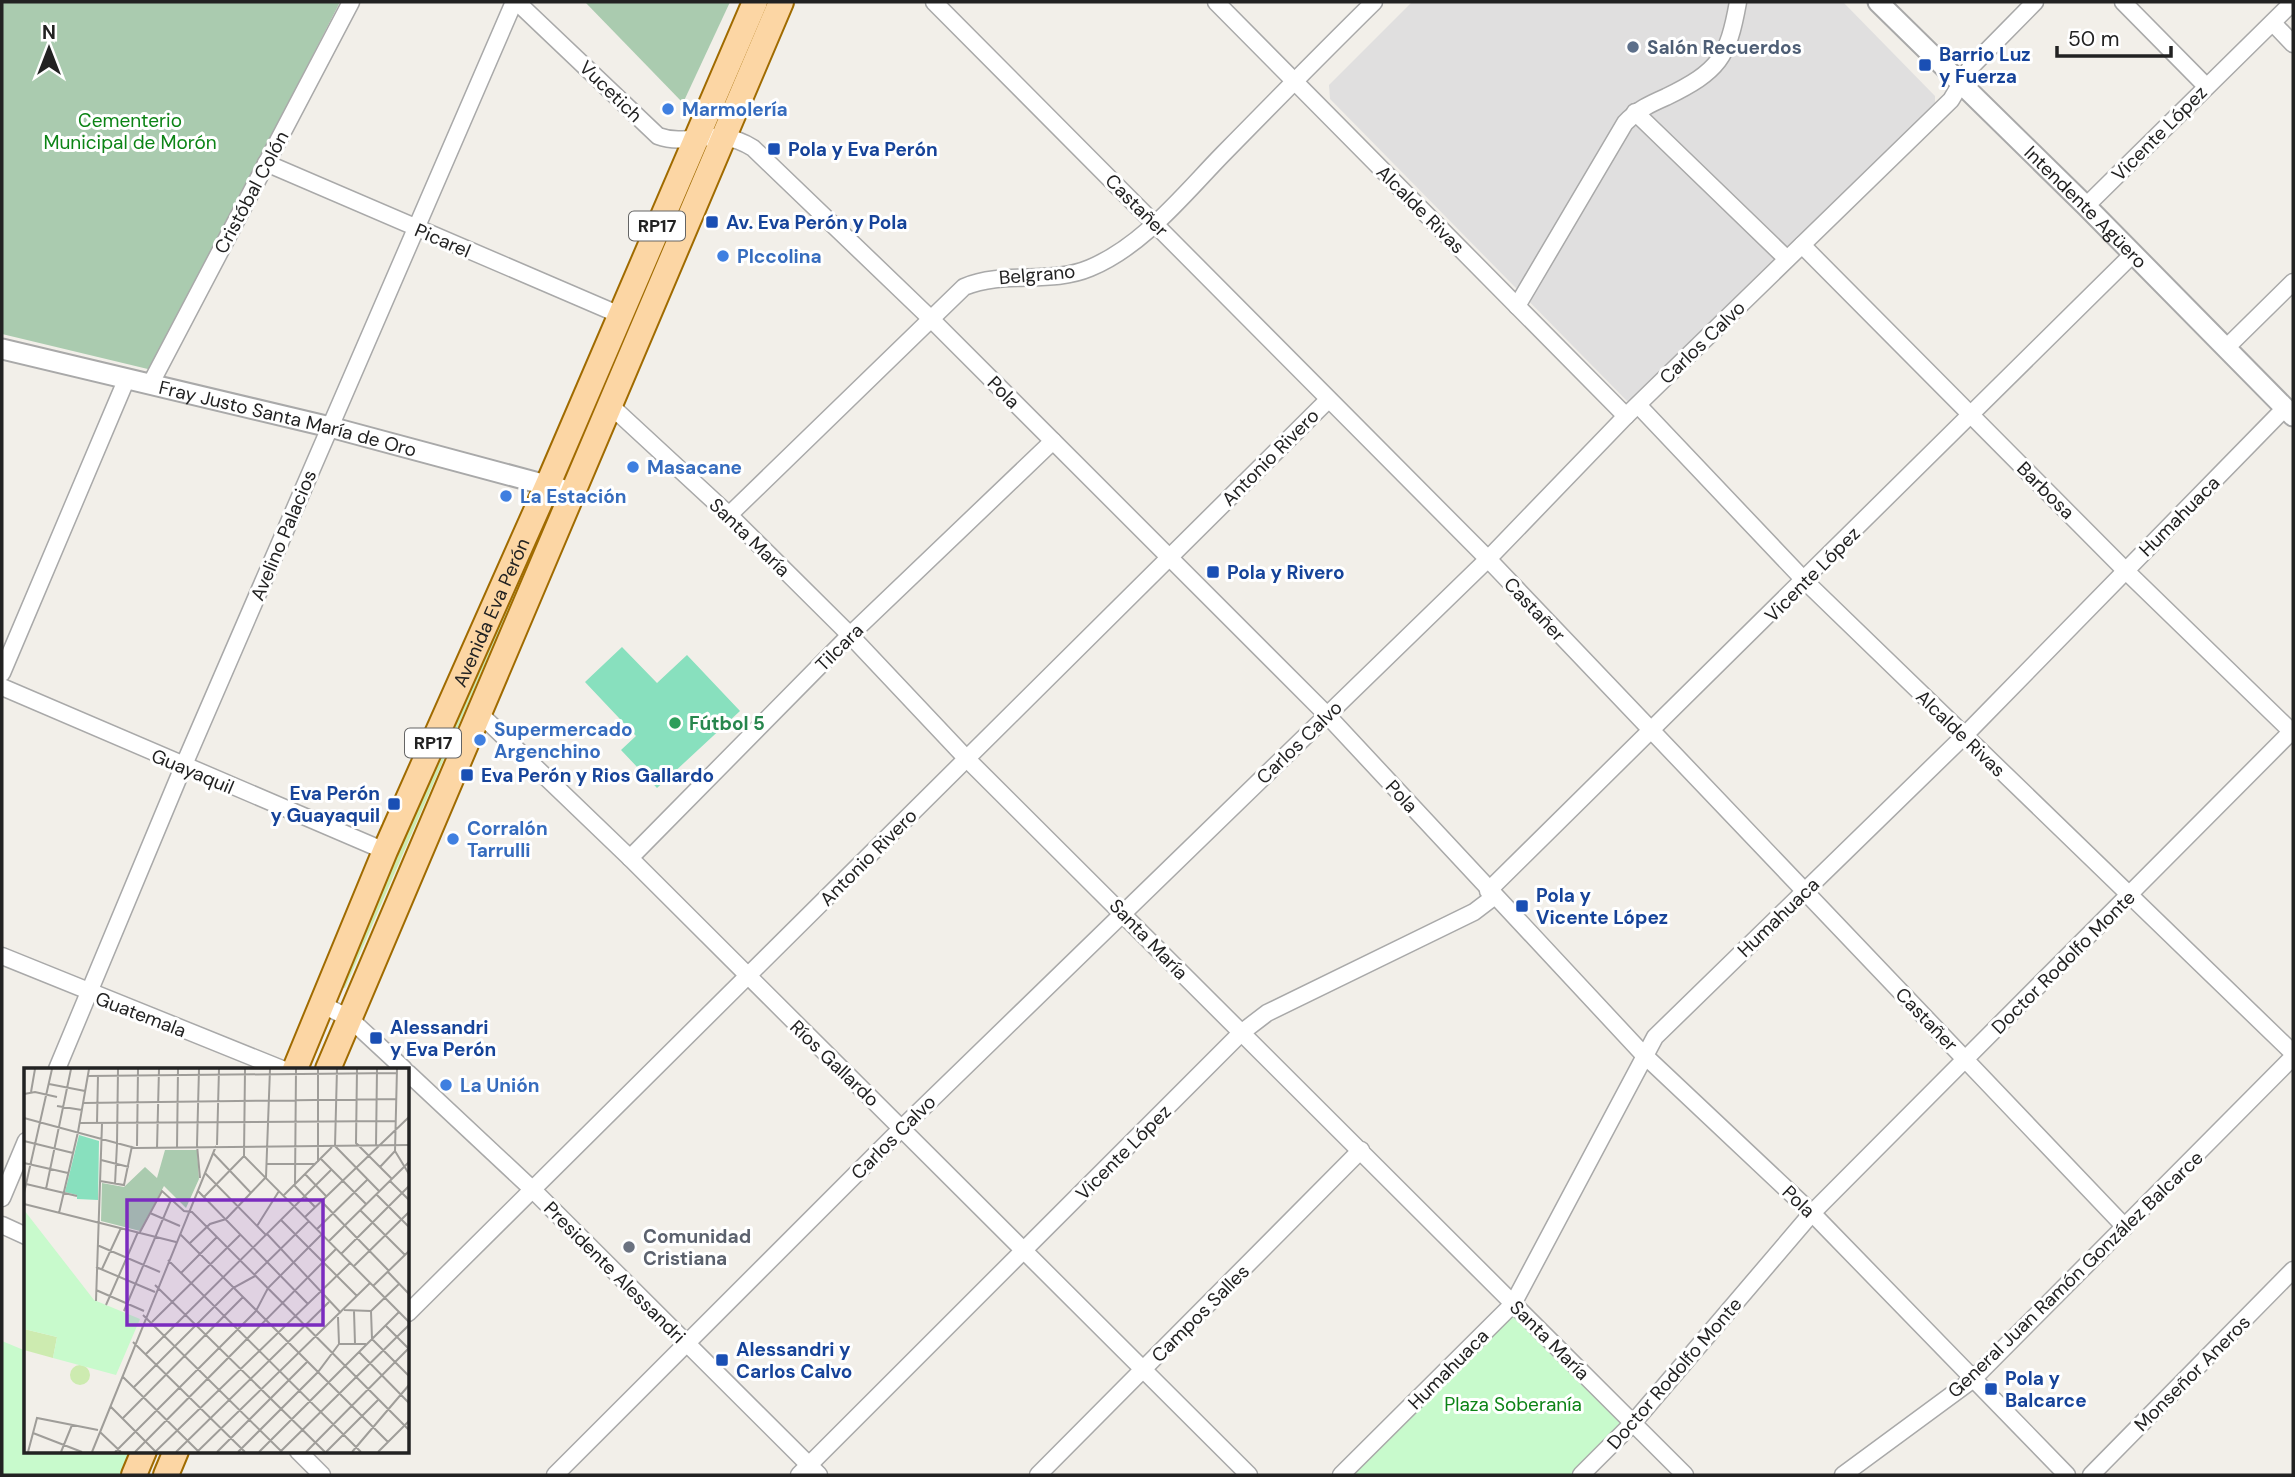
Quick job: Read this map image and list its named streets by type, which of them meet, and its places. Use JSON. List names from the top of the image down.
{
  "streets": {
    "main road": ["RP17", "Avenida Eva Perón"],
    "street": [
      "Vucetich",
      "Vicente López",
      "Cristóbal Colón",
      "Castañer",
      "Intendente Agüero",
      "Alcalde Rivas",
      "Picarel",
      "Belgrano",
      "Carlos Calvo",
      "Pola",
      "Fray Justo Santa María de Oro",
      "Antonio Rivero",
      "Barbosa",
      "Humahuaca",
      "Avelino Palacios",
      "Santa María",
      "Tilcara",
      "Guayaquil",
      "Doctor Rodolfo Monte",
      "Guatemala",
      "Ríos Gallardo",
      "Presidente Alessandri",
      "General Juan Ramón González Balcarce",
      "Campos Salles",
      "Monseñor Aneros"
    ]
  },
  "crossings": [
    ["Vucetich", "Pola"],
    ["Vucetich", "Avelino Palacios"],
    ["Vucetich", "Avenida Eva Perón"],
    ["Vicente López", "Castañer"],
    ["Vicente López", "Intendente Agüero"],
    ["Vicente López", "Alcalde Rivas"],
    ["Vicente López", "Pola"],
    ["Vicente López", "Barbosa"],
    ["Vicente López", "Santa María"],
    ["Vicente López", "Ríos Gallardo"],
    ["Vicente López", "Presidente Alessandri"],
    ["Cristóbal Colón", "Picarel"],
    ["Cristóbal Colón", "Fray Justo Santa María de Oro"],
    ["Castañer", "Belgrano"],
    ["Castañer", "Carlos Calvo"],
    ["Castañer", "Antonio Rivero"],
    ["Castañer", "Humahuaca"],
    ["Castañer", "Doctor Rodolfo Monte"],
    ["Castañer", "General Juan Ramón González Balcarce"],
    ["Intendente Agüero", "Carlos Calvo"],
    ["Intendente Agüero", "Humahuaca"],
    ["Alcalde Rivas", "Belgrano"],
    ["Alcalde Rivas", "Carlos Calvo"],
    ["Alcalde Rivas", "Humahuaca"],
    ["Alcalde Rivas", "Doctor Rodolfo Monte"],
    ["Alcalde Rivas", "General Juan Ramón González Balcarce"],
    ["Picarel", "Avelino Palacios"],
    ["Picarel", "Avenida Eva Perón"],
    ["Belgrano", "Pola"],
    ["Belgrano", "Santa María"],
    ["Carlos Calvo", "Pola"],
    ["Carlos Calvo", "Barbosa"],
    ["Carlos Calvo", "Santa María"],
    ["Carlos Calvo", "Ríos Gallardo"],
    ["Carlos Calvo", "Presidente Alessandri"],
    ["Pola", "Antonio Rivero"],
    ["Pola", "Humahuaca"],
    ["Pola", "Avenida Eva Perón"],
    ["Pola", "Tilcara"],
    ["Pola", "Doctor Rodolfo Monte"],
    ["Pola", "General Juan Ramón González Balcarce"],
    ["Fray Justo Santa María de Oro", "Avelino Palacios"],
    ["Fray Justo Santa María de Oro", "Avenida Eva Perón"],
    ["Antonio Rivero", "Santa María"],
    ["Antonio Rivero", "Ríos Gallardo"],
    ["Antonio Rivero", "Presidente Alessandri"],
    ["Barbosa", "Humahuaca"],
    ["Barbosa", "Doctor Rodolfo Monte"],
    ["Humahuaca", "Santa María"],
    ["Avelino Palacios", "Guayaquil"],
    ["Avelino Palacios", "Guatemala"],
    ["Santa María", "Avenida Eva Perón"],
    ["Santa María", "Tilcara"],
    ["Santa María", "Doctor Rodolfo Monte"],
    ["Santa María", "Campos Salles"],
    ["Avenida Eva Perón", "Guayaquil"],
    ["Avenida Eva Perón", "Ríos Gallardo"],
    ["Avenida Eva Perón", "Presidente Alessandri"],
    ["Tilcara", "Ríos Gallardo"],
    ["Ríos Gallardo", "Campos Salles"]
  ],
  "parks": ["Cementerio Municipal de Morón", "Plaza Soberanía"],
  "places": {
    "other": [
      "Salón Recuerdos",
      "Marmolería",
      "PIccolina",
      "Masacane",
      "La Estación",
      "Fútbol 5",
      "Supermercado Argenchino",
      "Corralón Tarrulli",
      "La Unión",
      "Comunidad Cristiana"
    ],
    "transit": [
      "Barrio Luz y Fuerza",
      "Pola y Eva Perón",
      "Av. Eva Perón y Pola",
      "Pola y Rivero",
      "Eva Perón y Rios Gallardo",
      "Eva Perón y Guayaquil",
      "Pola y Vicente López",
      "Alessandri y Eva Perón",
      "Alessandri y Carlos Calvo",
      "Pola y Balcarce"
    ]
  },
  "scale_bar": "50 m",
  "north": "top"
}
